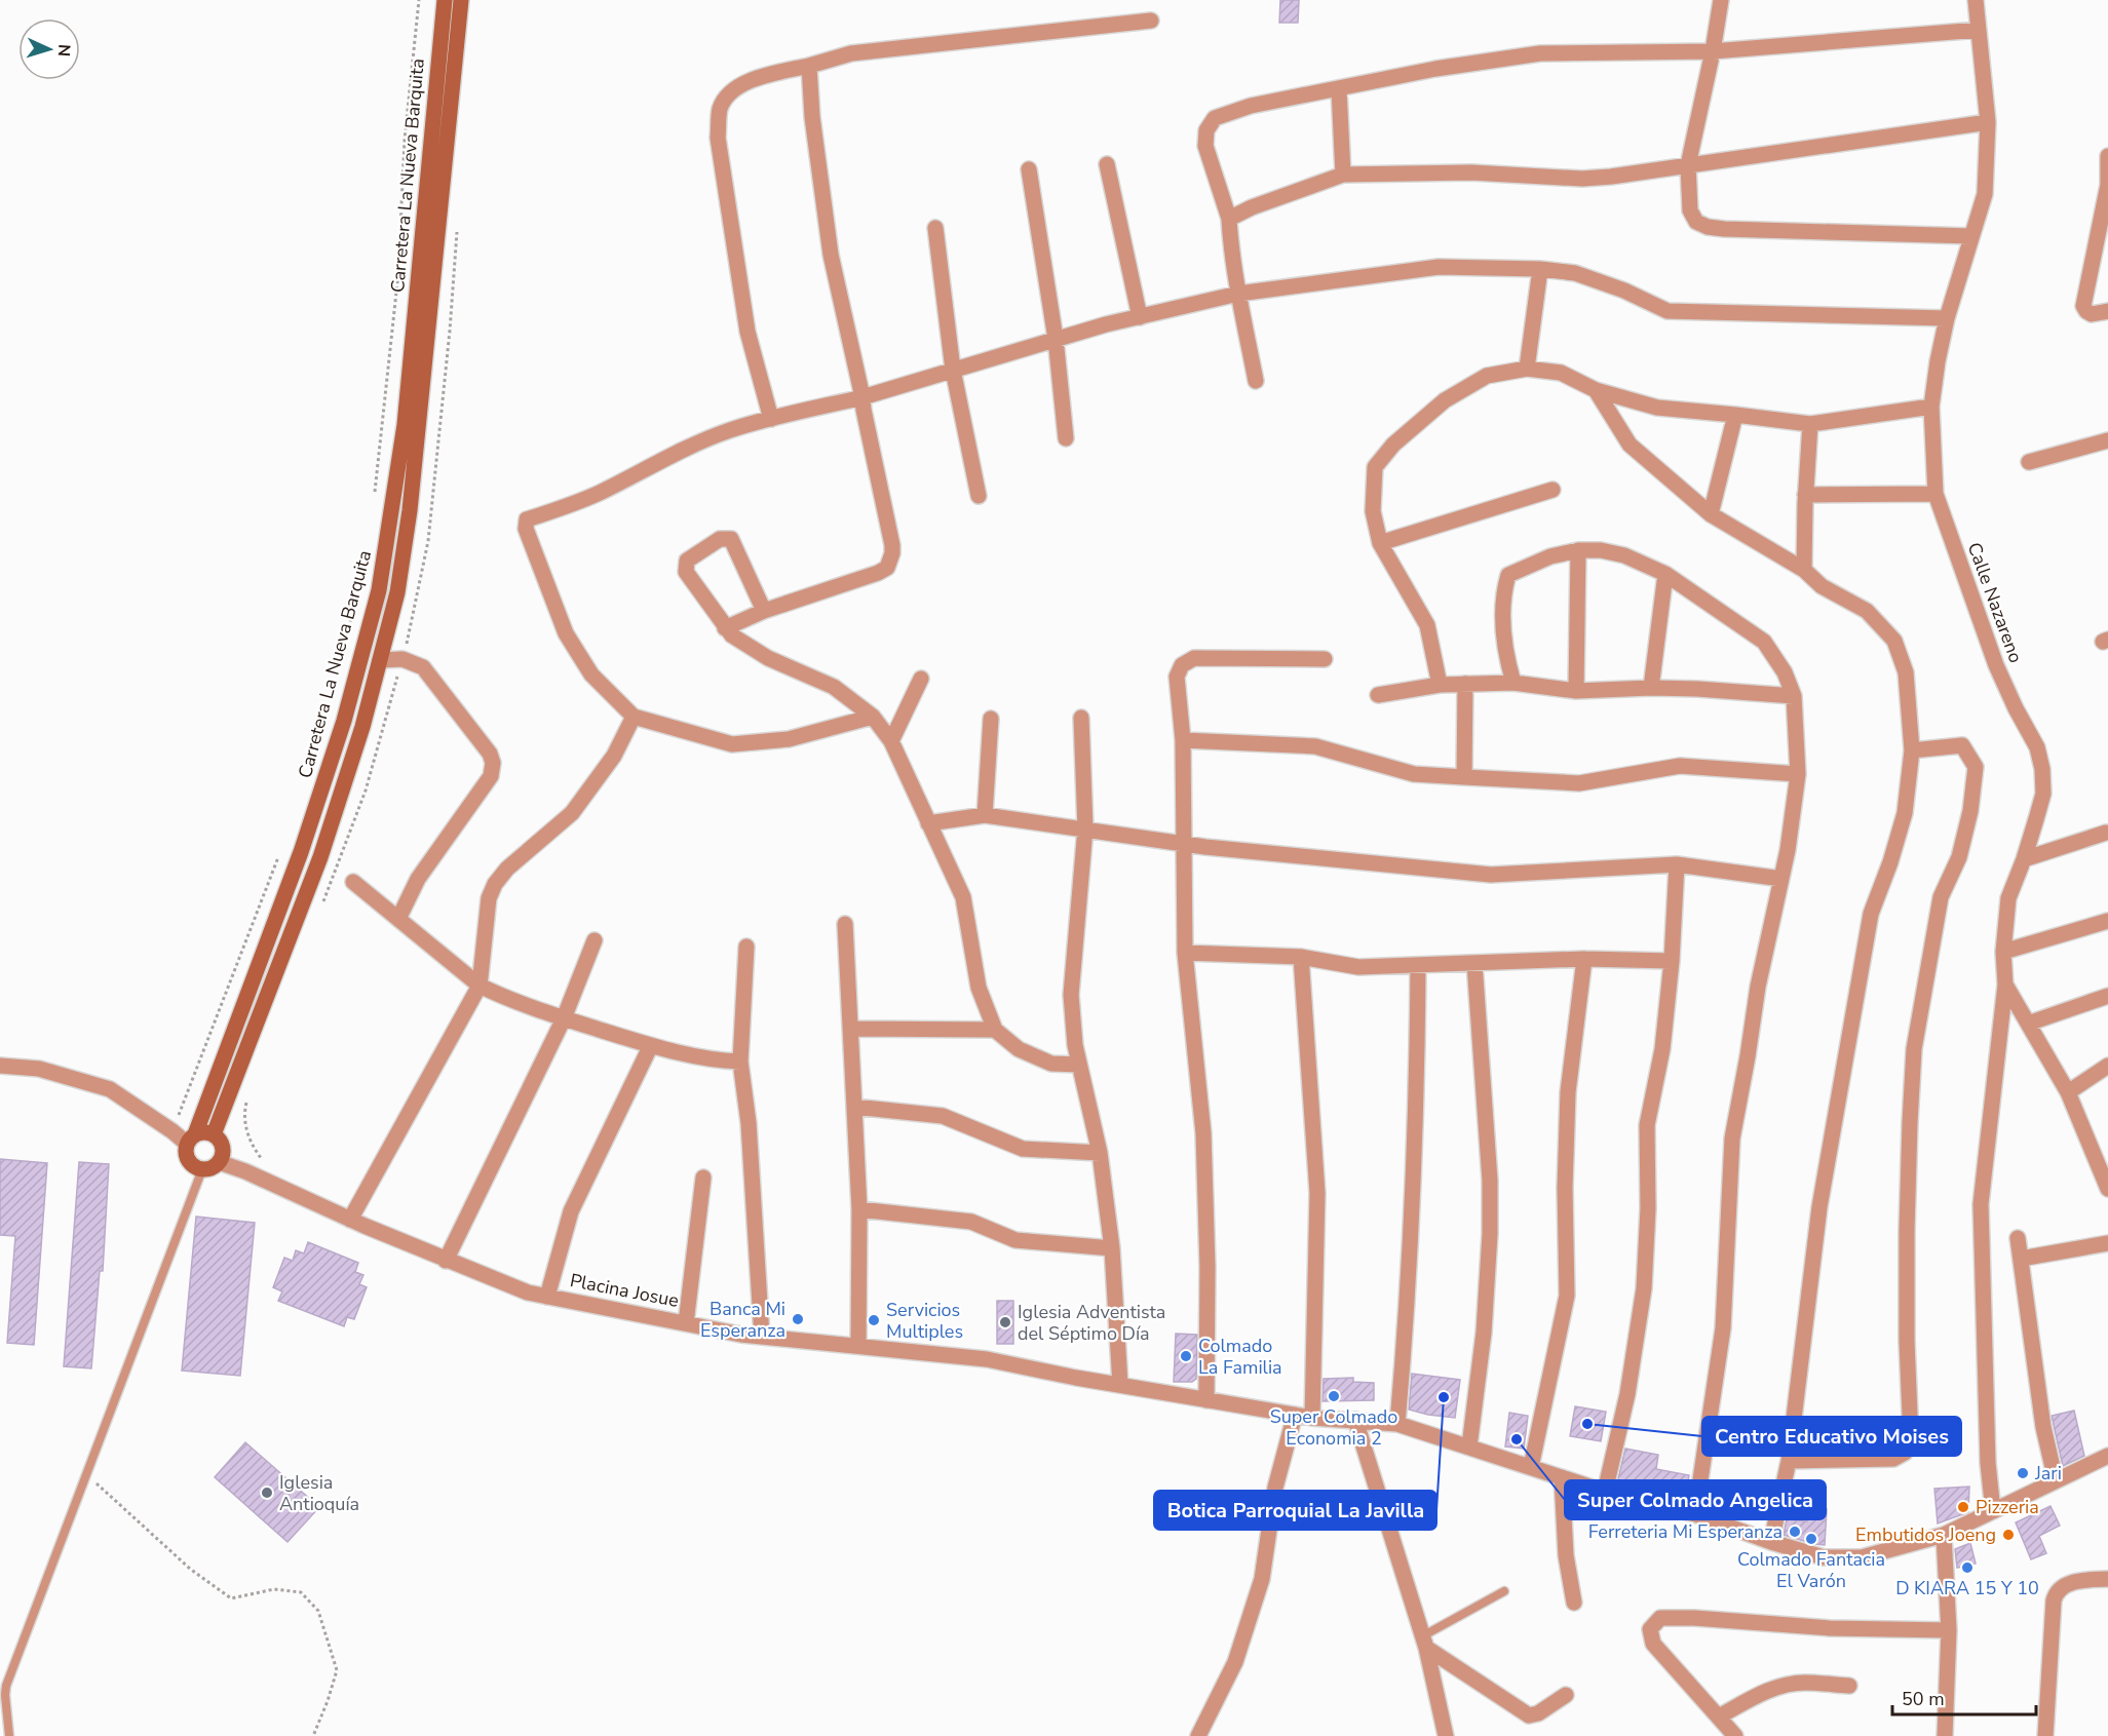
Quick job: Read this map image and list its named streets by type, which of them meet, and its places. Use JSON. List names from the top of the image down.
{
  "streets": {
    "street": ["Carretera La Nueva Barquita", "Calle Nazareno", "Placina Josue"]
  },
  "crossings": [
    ["Carretera La Nueva Barquita", "Placina Josue"]
  ],
  "places": [
    "Banca Mi Esperanza",
    "Servicios Multiples",
    "Iglesia Adventista del Séptimo Día",
    "Colmado La Familia",
    "Super Colmado Economia 2",
    "Botica Parroquial La Javilla",
    "Centro Educativo Moises",
    "Super Colmado Angelica",
    "Jari",
    "Iglesia Antioquía",
    "Pizzeria",
    "Ferreteria Mi Esperanza",
    "Embutidos Joeng",
    "Colmado Fantacia El Varón",
    "D KIARA 15 Y 10"
  ],
  "scale_bar": "50 m",
  "north": "right"
}
